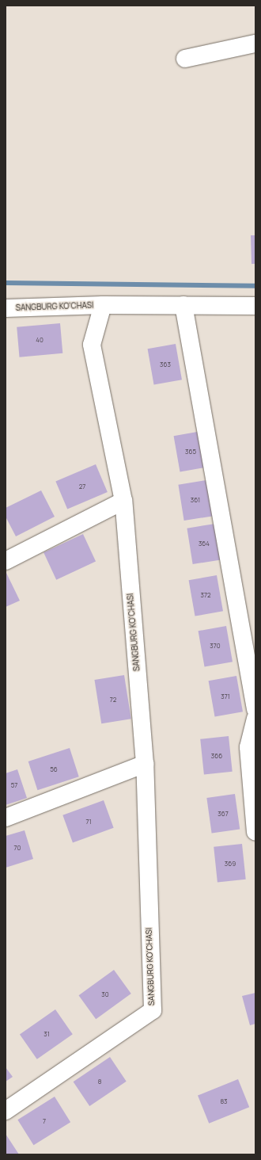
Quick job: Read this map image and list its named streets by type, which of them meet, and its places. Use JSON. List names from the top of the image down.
{
  "streets": {
    "street": ["SANGBURG KO'CHASI"]
  },
  "house_numbers": [
    "40",
    "363",
    "365",
    "27",
    "361",
    "364",
    "372",
    "370",
    "371",
    "72",
    "366",
    "56",
    "57",
    "367",
    "71",
    "70",
    "369",
    "30",
    "31",
    "8",
    "83",
    "7"
  ]
}
